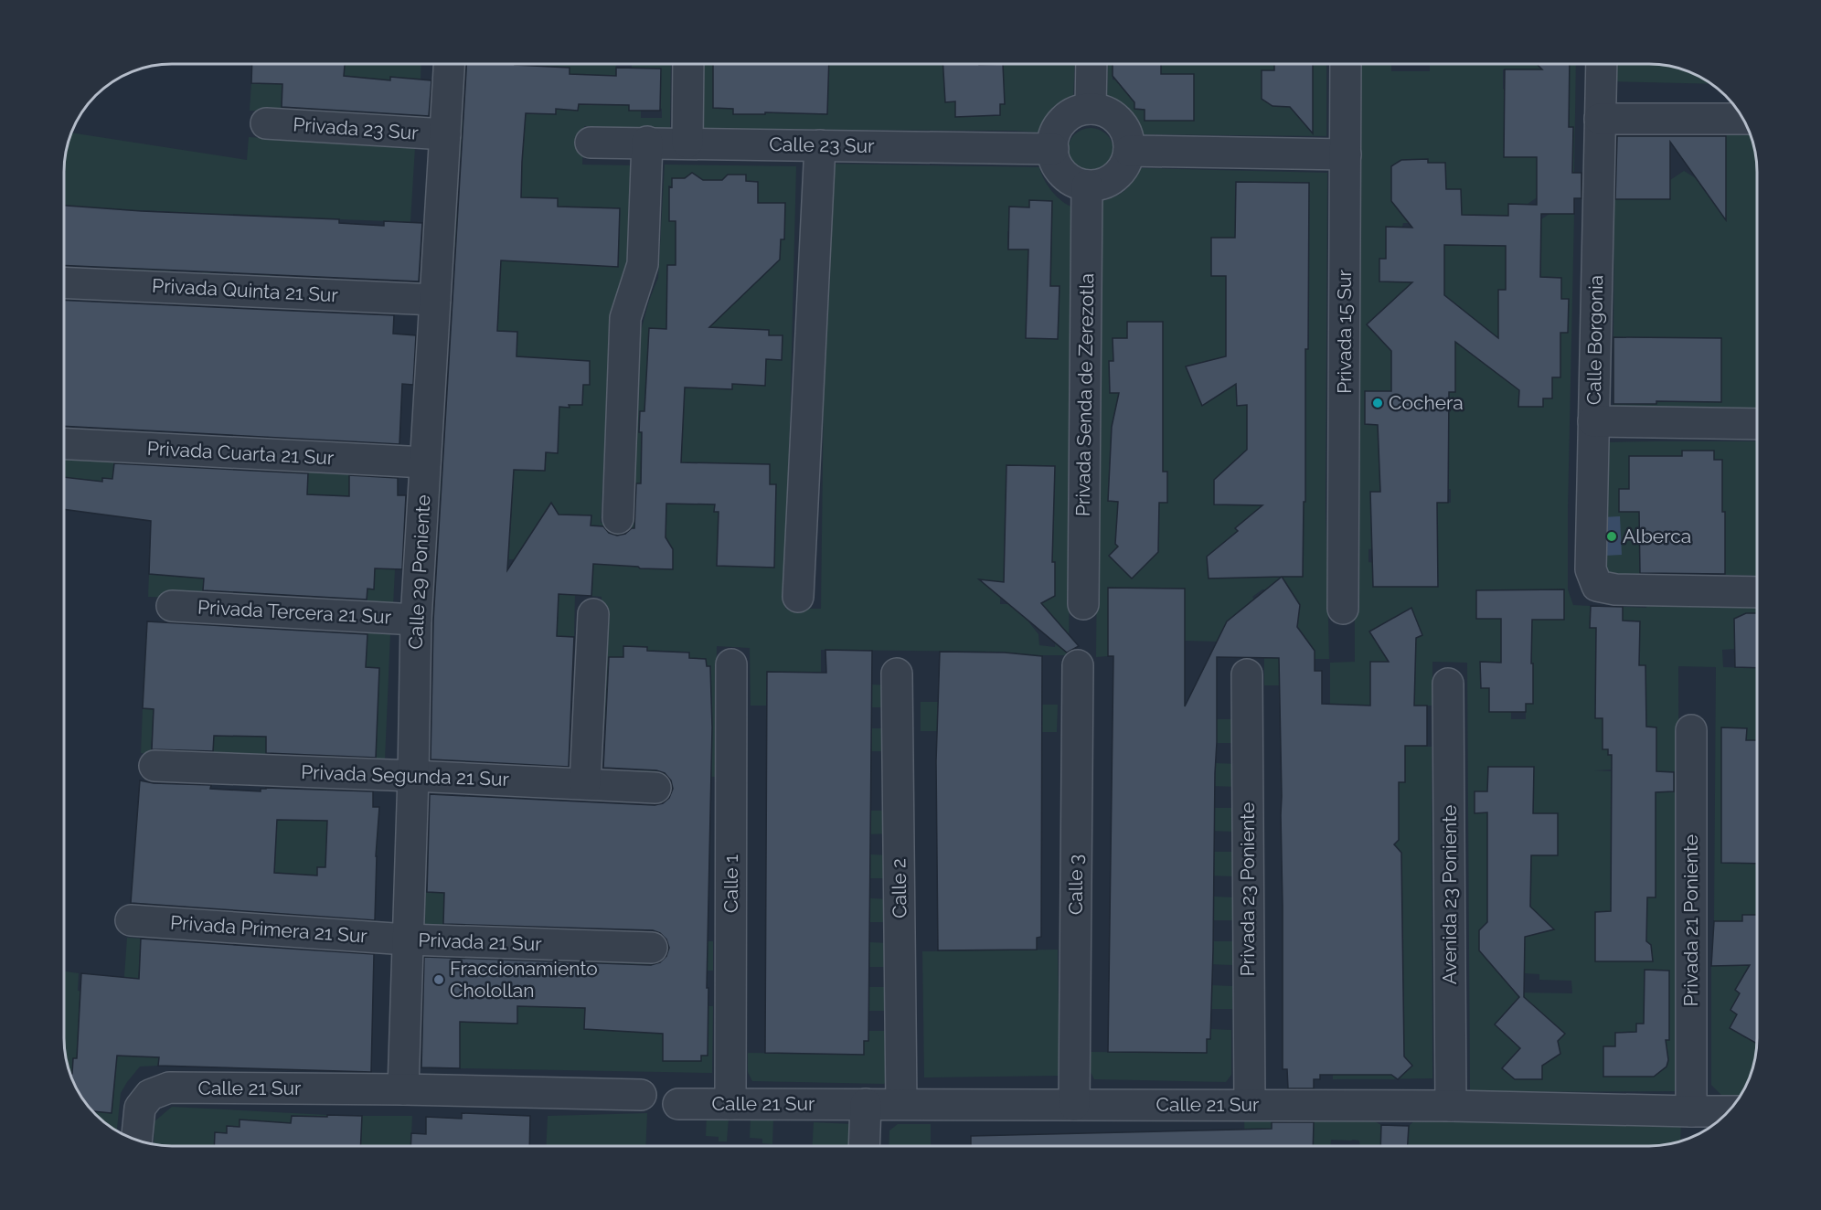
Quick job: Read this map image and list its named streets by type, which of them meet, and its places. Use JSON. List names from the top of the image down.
{
  "streets": {
    "street": [
      "Privada 23 Sur",
      "Calle 23 Sur",
      "Privada Quinta 21 Sur",
      "Privada 15 Sur",
      "Calle Borgonia",
      "Privada Senda de Zerezotla",
      "Privada Cuarta 21 Sur",
      "Calle 29 Poniente",
      "Privada Tercera 21 Sur",
      "Privada Segunda 21 Sur",
      "Calle 1",
      "Calle 3",
      "Calle 2",
      "Privada 23 Poniente",
      "Avenida 23 Poniente",
      "Privada 21 Poniente",
      "Privada Primera 21 Sur",
      "Privada 21 Sur",
      "Calle 21 Sur"
    ]
  },
  "crossings": [
    ["Privada 23 Sur", "Calle 29 Poniente"],
    ["Calle 23 Sur", "Privada Senda de Zerezotla"],
    ["Privada Quinta 21 Sur", "Calle 29 Poniente"],
    ["Privada Cuarta 21 Sur", "Calle 29 Poniente"],
    ["Calle 29 Poniente", "Privada Tercera 21 Sur"],
    ["Calle 29 Poniente", "Privada Segunda 21 Sur"],
    ["Calle 29 Poniente", "Privada Primera 21 Sur"],
    ["Calle 29 Poniente", "Privada 21 Sur"],
    ["Calle 29 Poniente", "Calle 21 Sur"],
    ["Calle 1", "Calle 21 Sur"],
    ["Calle 3", "Calle 21 Sur"],
    ["Calle 2", "Calle 21 Sur"],
    ["Privada 23 Poniente", "Calle 21 Sur"],
    ["Avenida 23 Poniente", "Calle 21 Sur"],
    ["Privada 21 Poniente", "Calle 21 Sur"],
    ["Privada Primera 21 Sur", "Privada 21 Sur"]
  ],
  "places": ["Cochera", "Alberca", "Fraccionamiento Cholollan"]
}
